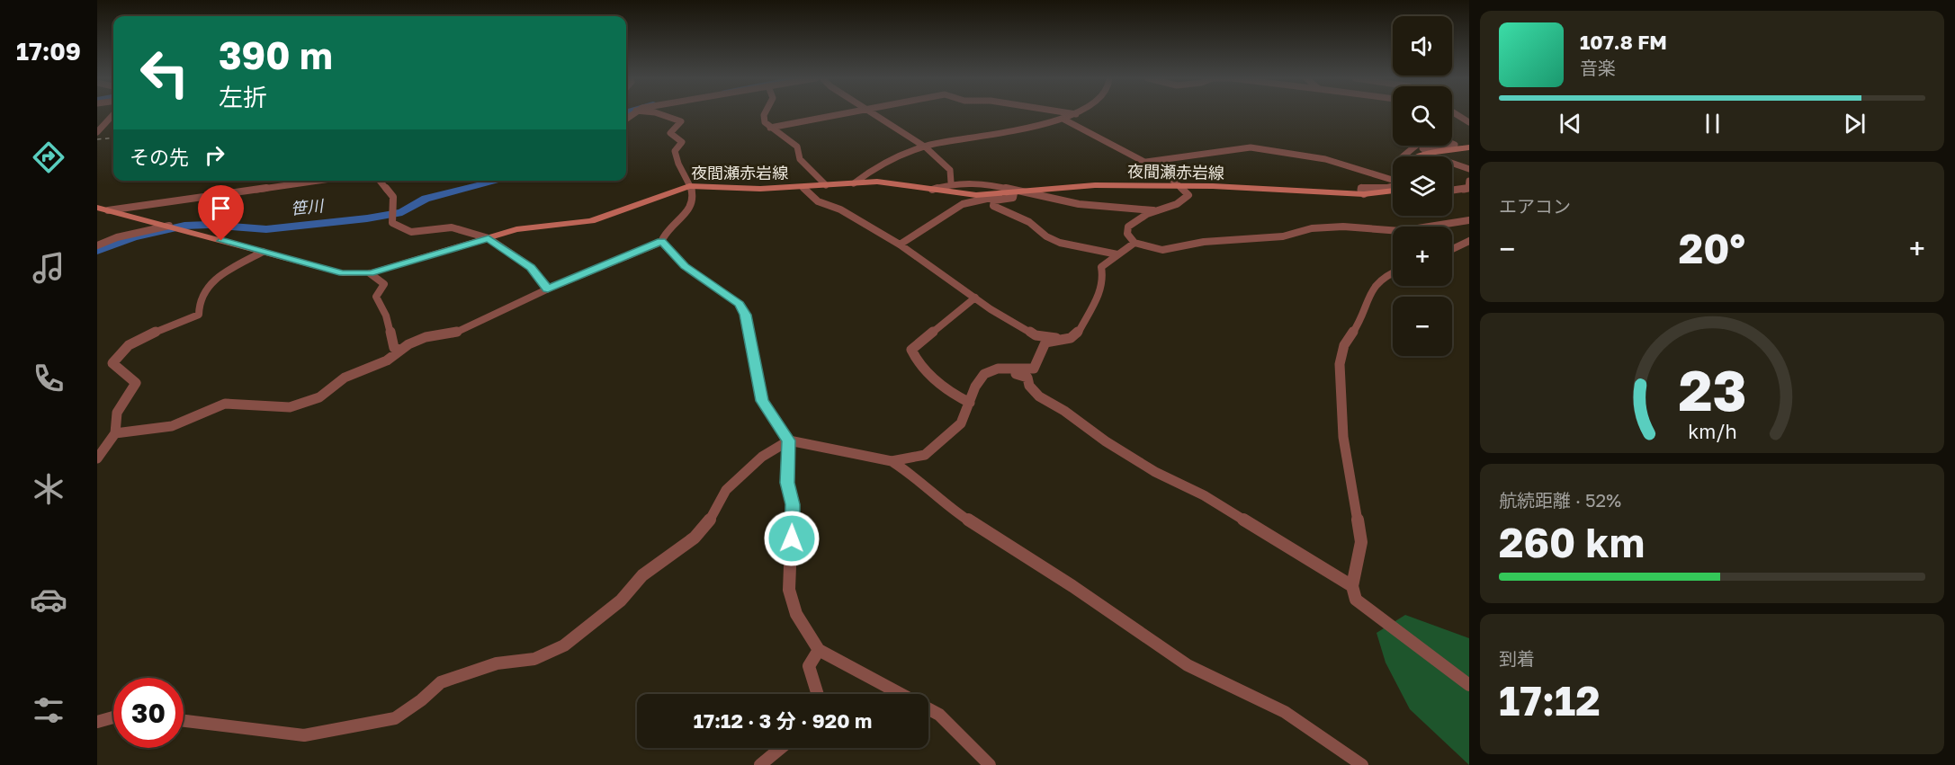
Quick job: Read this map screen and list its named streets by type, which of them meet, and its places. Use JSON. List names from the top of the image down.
{
  "streets": {
    "main road": ["夜間瀬赤岩線"]
  },
  "water": ["笹川"],
  "page": {
    "tabs": "17:09",
    "map_buttons": ["+", "−"],
    "turn": ["390 m", "左折"],
    "song": ["107.8 FM", "音楽"],
    "then": "その先",
    "tile": [
      "エアコン",
      ["航続距離 · 52%", "260 km"],
      ["到着", "17:12"]
    ],
    "heat": ["−", "20°", "+"],
    "limit": "30",
    "trip": "17:12 · 3 分 · 920 m",
    "gauge": ["23", "km/h"]
  }
}
